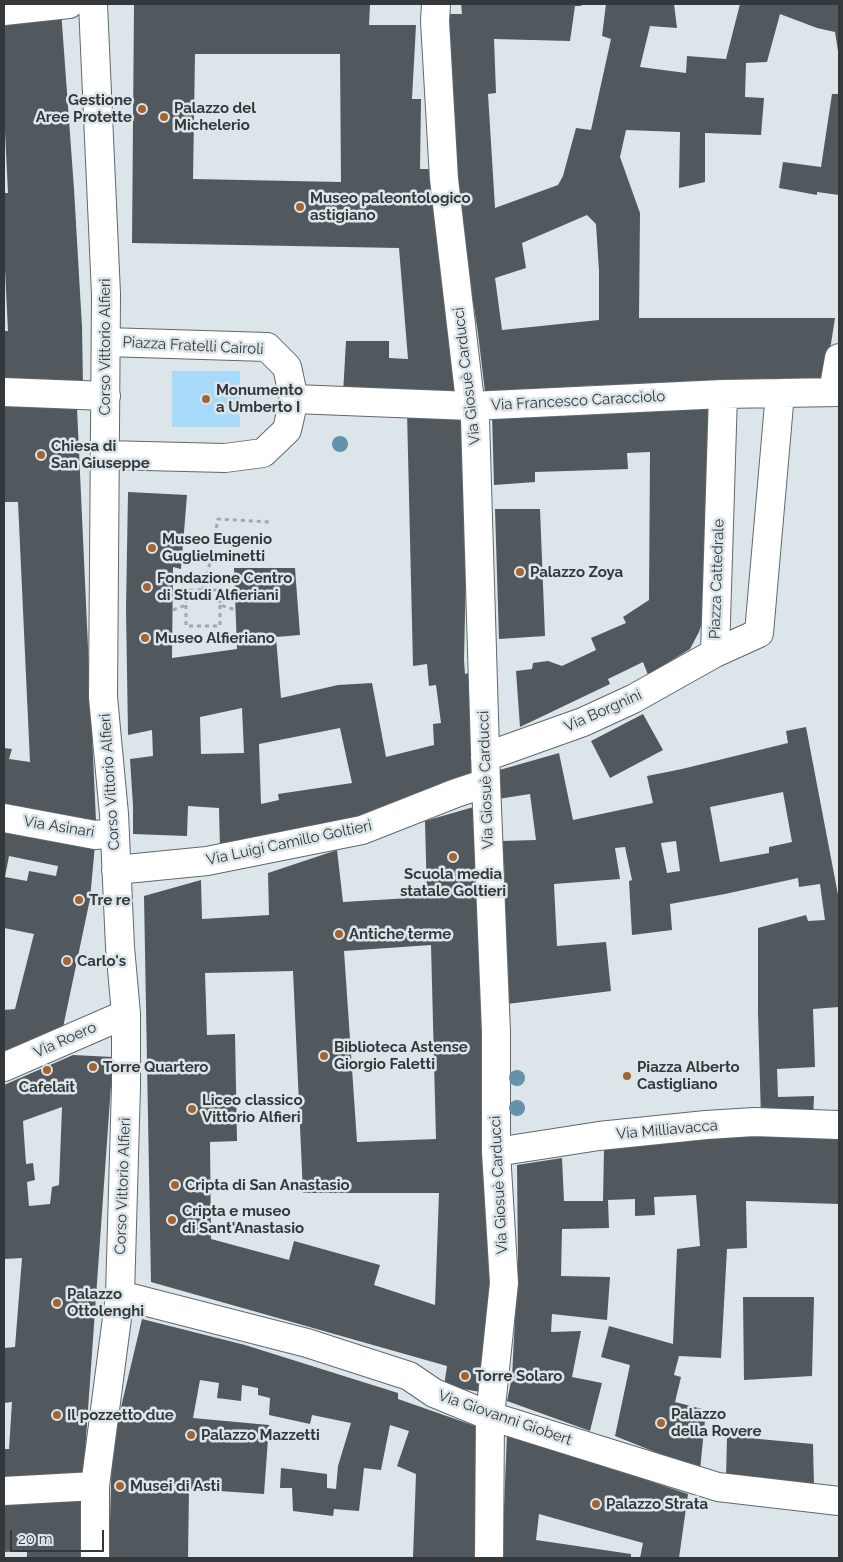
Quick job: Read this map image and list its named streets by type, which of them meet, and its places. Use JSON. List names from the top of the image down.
{
  "streets": {
    "street": [
      "Piazza Fratelli Cairoli",
      "Corso Vittorio Alfieri",
      "Via Giosuè Carducci",
      "Via Francesco Caracciolo",
      "Piazza Cattedrale",
      "Via Borgnini",
      "Via Asinari",
      "Via Luigi Camillo Goltieri",
      "Via Roero",
      "Via Milliavacca",
      "Via Giovanni Giobert"
    ]
  },
  "crossings": [
    ["Piazza Fratelli Cairoli", "Corso Vittorio Alfieri"],
    ["Piazza Fratelli Cairoli", "Via Francesco Caracciolo"],
    ["Corso Vittorio Alfieri", "Via Asinari"],
    ["Corso Vittorio Alfieri", "Via Luigi Camillo Goltieri"],
    ["Corso Vittorio Alfieri", "Via Roero"],
    ["Corso Vittorio Alfieri", "Via Giovanni Giobert"],
    ["Via Giosuè Carducci", "Via Francesco Caracciolo"],
    ["Via Giosuè Carducci", "Via Borgnini"],
    ["Via Giosuè Carducci", "Via Luigi Camillo Goltieri"],
    ["Via Giosuè Carducci", "Via Milliavacca"],
    ["Via Giosuè Carducci", "Via Giovanni Giobert"],
    ["Via Francesco Caracciolo", "Piazza Cattedrale"],
    ["Piazza Cattedrale", "Via Borgnini"],
    ["Via Borgnini", "Via Luigi Camillo Goltieri"]
  ],
  "places": [
    "Gestione Aree Protette",
    "Palazzo del Michelerio",
    "Museo paleontologico astigiano",
    "Monumento a Umberto I",
    "Chiesa di San Giuseppe",
    "Museo Eugenio Guglielminetti",
    "Palazzo Zoya",
    "Fondazione Centro di Studi Alfieriani",
    "Museo Alfieriano",
    "Scuola media statale Goltieri",
    "Tre re",
    "Antiche terme",
    "Carlo's",
    "Biblioteca Astense Giorgio Faletti",
    "Torre Quartero",
    "Cafelait",
    "Piazza Alberto Castigliano",
    "Liceo classico Vittorio Alfieri",
    "Cripta di San Anastasio",
    "Cripta e museo di Sant'Anastasio",
    "Palazzo Ottolenghi",
    "Torre Solaro",
    "Il pozzetto due",
    "Palazzo della Rovere",
    "Palazzo Mazzetti",
    "Musei di Asti",
    "Palazzo Strata"
  ],
  "scale_bar": "20 m"
}
